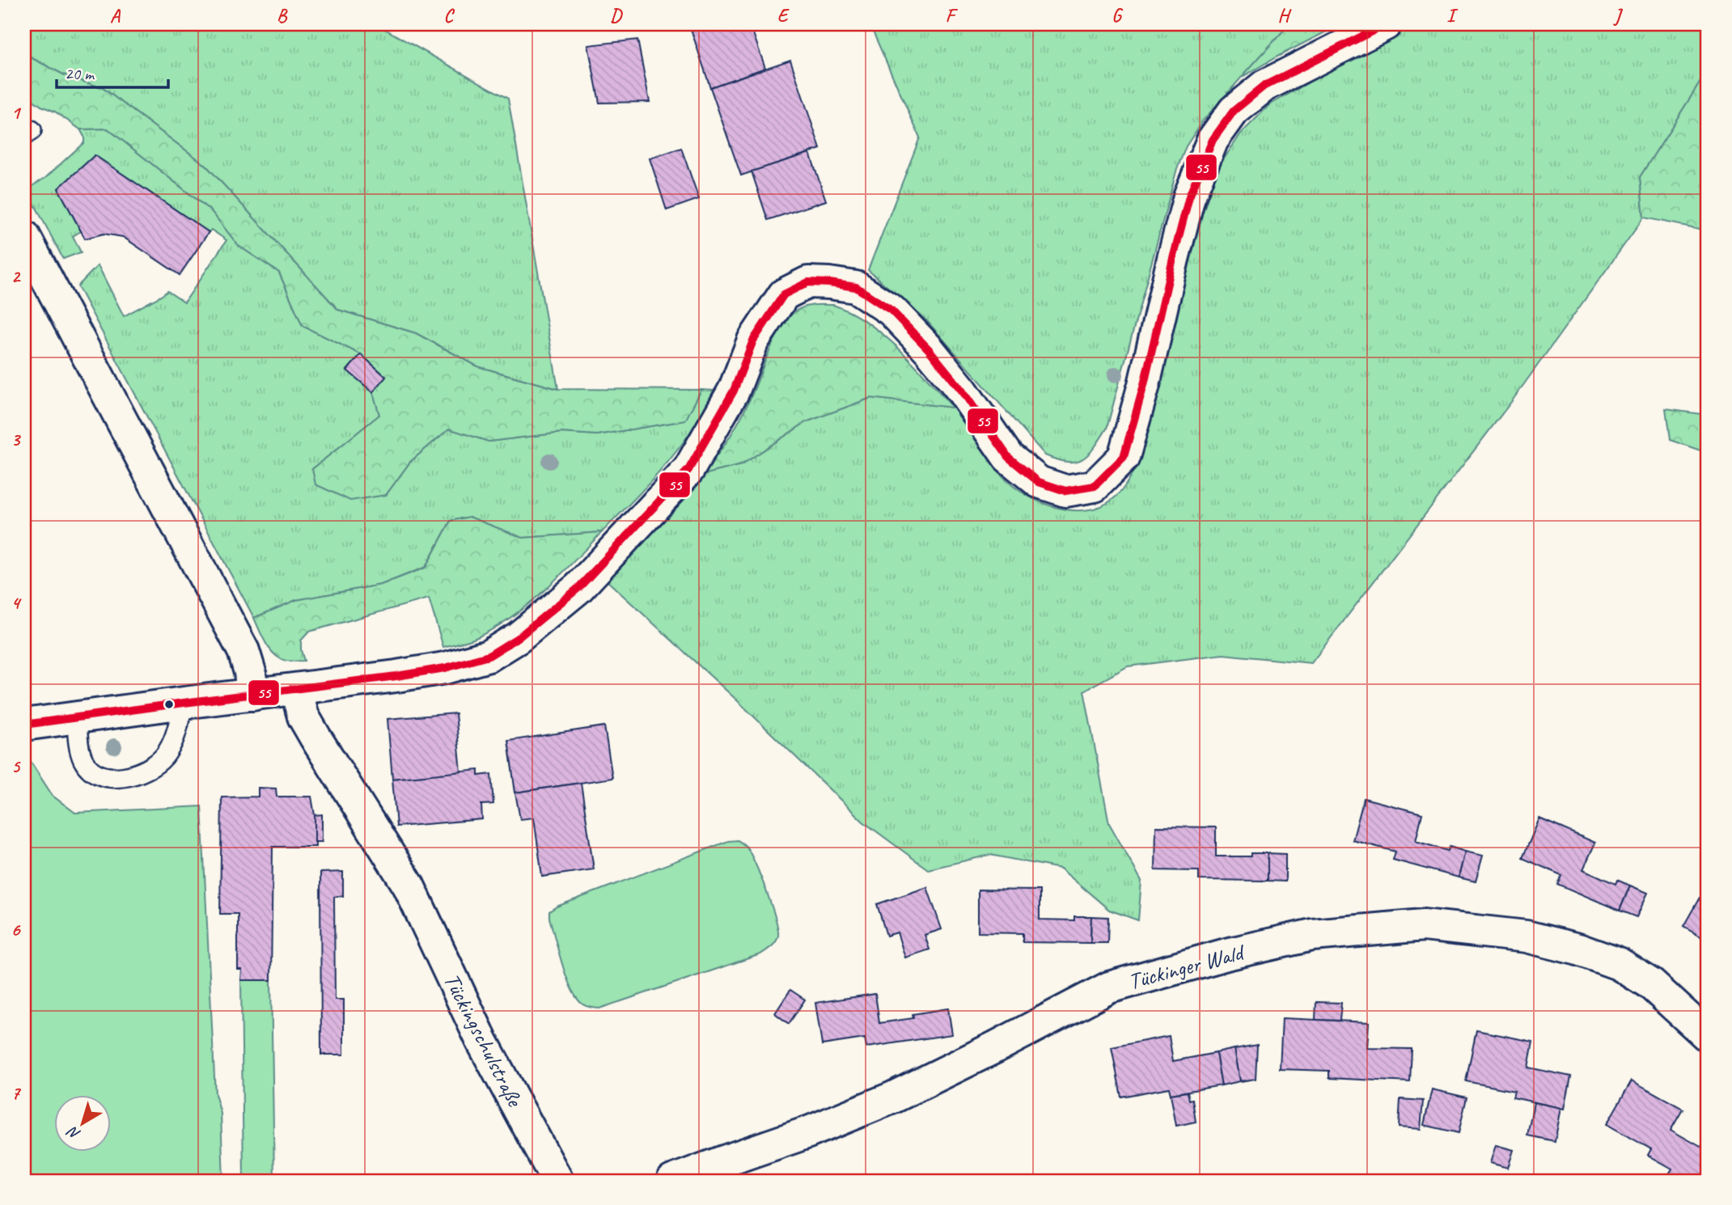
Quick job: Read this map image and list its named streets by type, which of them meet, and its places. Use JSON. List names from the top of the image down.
{
  "streets": {
    "street": ["Tückinger Wald", "Tückingschulstraße"]
  },
  "lines": ["transit line 55"],
  "scale_bar": "20 m",
  "north": "bottom left",
  "grid": {
    "columns": [
      "A",
      "B",
      "C",
      "D",
      "E",
      "F",
      "G",
      "H",
      "I",
      "J"
    ],
    "rows": [
      "1",
      "2",
      "3",
      "4",
      "5",
      "6",
      "7"
    ]
  }
}
